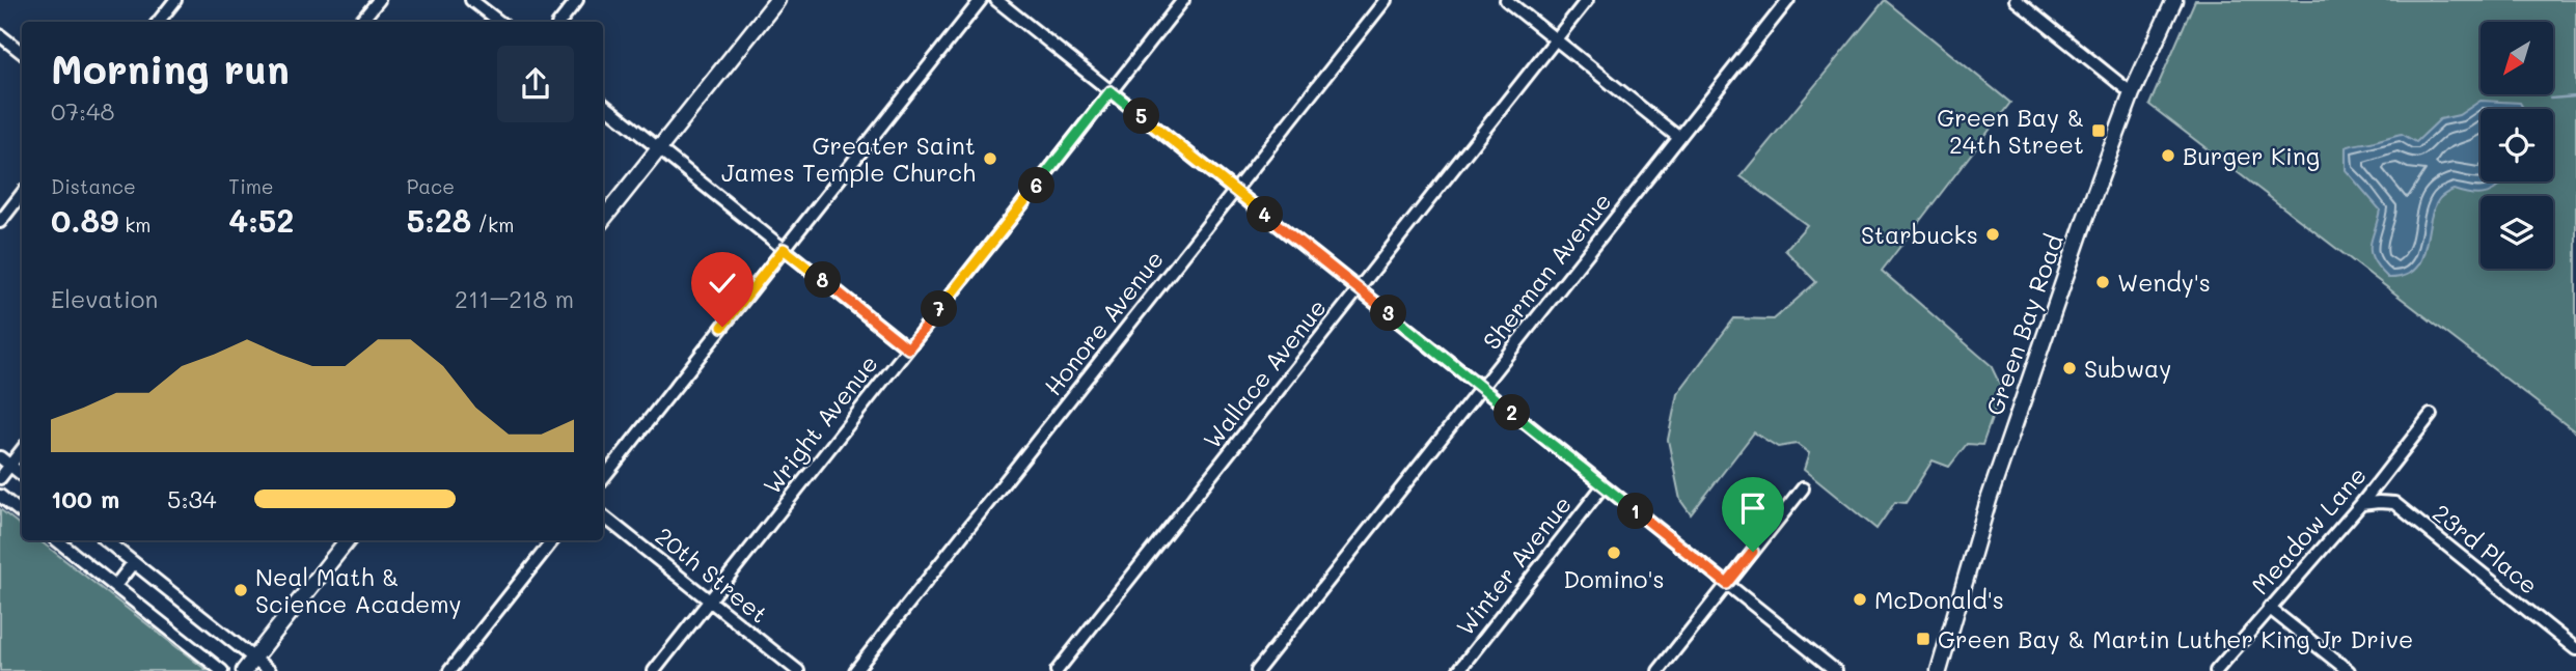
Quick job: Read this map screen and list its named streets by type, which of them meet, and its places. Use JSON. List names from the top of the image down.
{
  "streets": {
    "main road": ["Green Bay Road"],
    "street": [
      "Sherman Avenue",
      "Honore Avenue",
      "Wallace Avenue",
      "Wright Avenue",
      "Meadow Lane",
      "23rd Place",
      "Winter Avenue",
      "20th Street"
    ]
  },
  "crossings": [
    ["Wright Avenue", "20th Street"],
    ["Meadow Lane", "23rd Place"]
  ],
  "places": {
    "transit": ["Green Bay & 24th Street", "Green Bay & Martin Luther King Jr Drive"],
    "other": [
      "Burger King",
      "Greater Saint James Temple Church",
      "Starbucks",
      "Wendy's",
      "Subway",
      "Domino's",
      "Neal Math & Science Academy",
      "McDonald's"
    ]
  },
  "north": "bottom left",
  "page": {
    "heading": ["Morning run", "07:48"],
    "pins": [
      "5",
      "6",
      "4",
      "8",
      "7",
      "3",
      "2",
      "1"
    ],
    "stats": [
      ["Distance", "0.89 km"],
      ["Time", "4:52"],
      ["Pace", "5:28 /km"]
    ],
    "chart": ["Elevation", "211–218 m"],
    "list": [
      {
        "name": "100 m",
        "note": "5:34"
      }
    ]
  }
}
